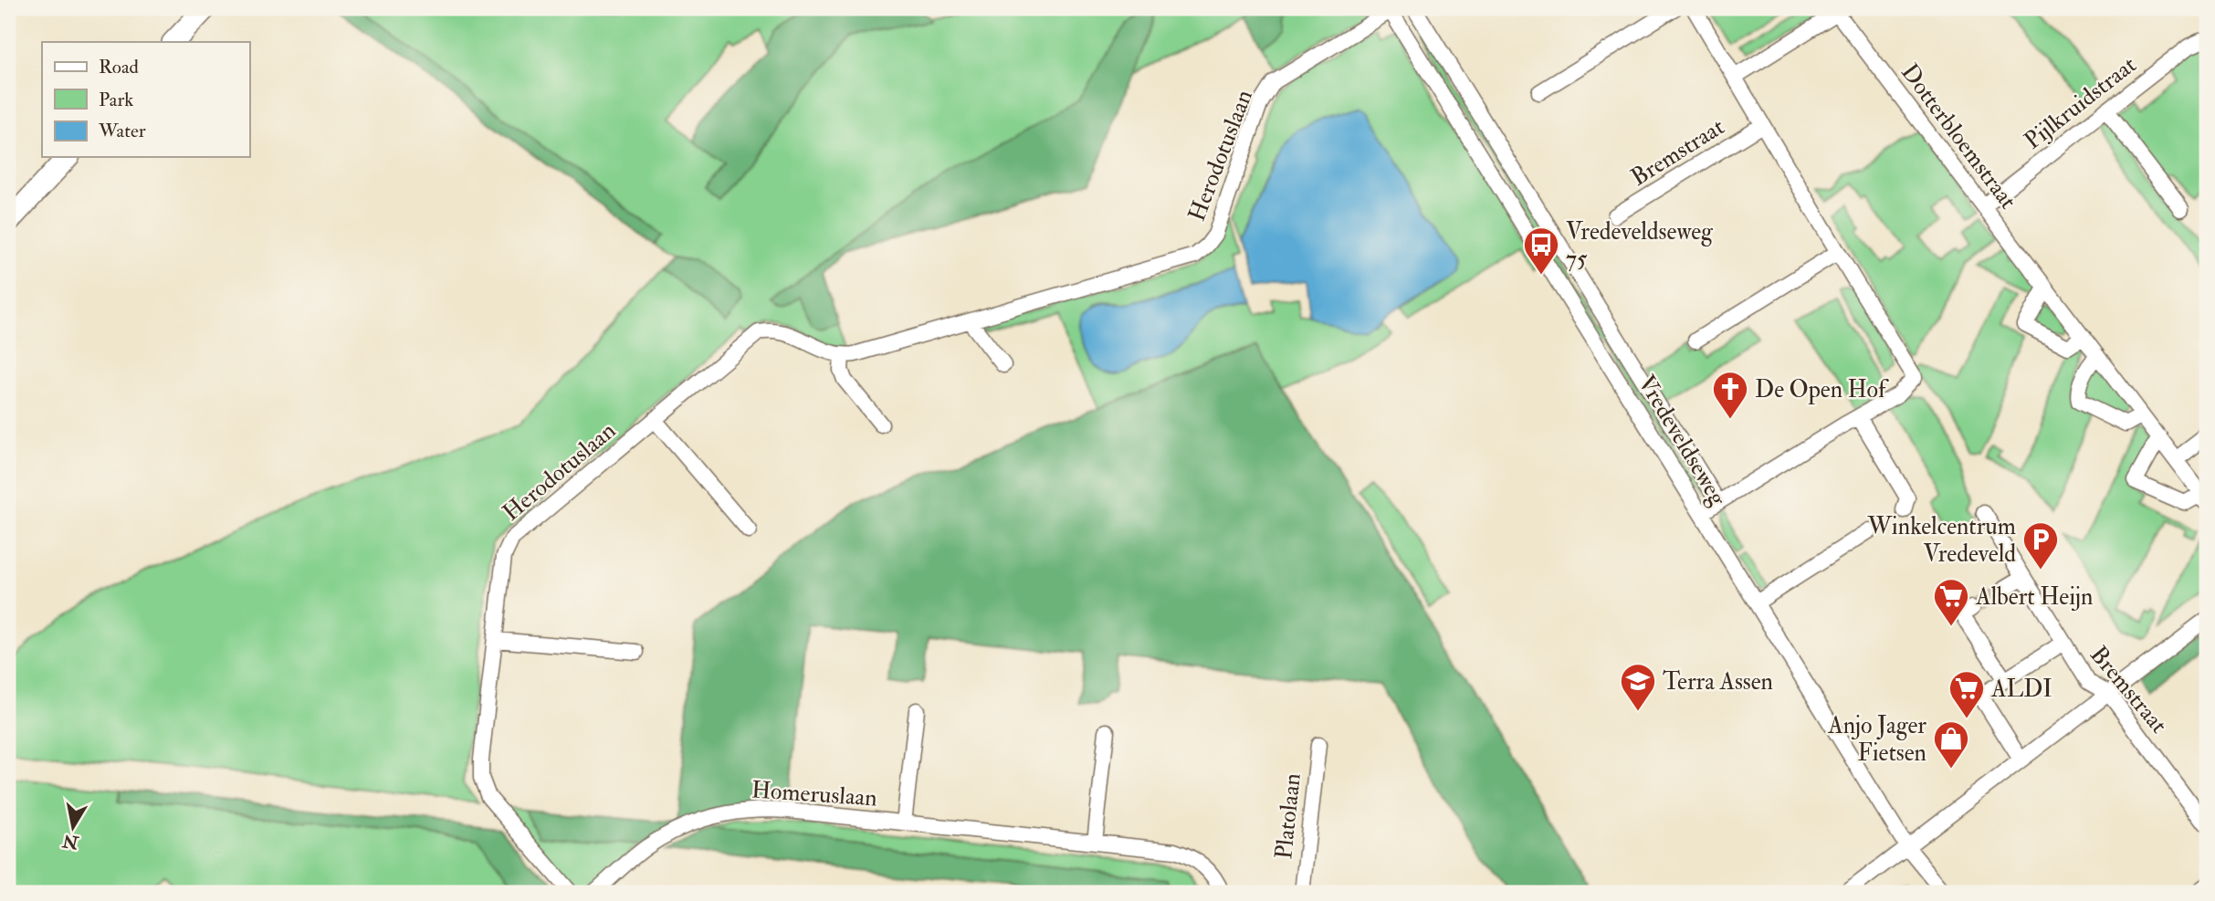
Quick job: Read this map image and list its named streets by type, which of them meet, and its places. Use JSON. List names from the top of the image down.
{
  "streets": {
    "street": [
      "Pijlkruidstraat",
      "Dotterbloemstraat",
      "Bremstraat",
      "Herodotuslaan",
      "Vredeveldseweg",
      "Homeruslaan",
      "Platolaan"
    ]
  },
  "crossings": [
    ["Pijlkruidstraat", "Dotterbloemstraat"],
    ["Herodotuslaan", "Vredeveldseweg"]
  ],
  "places": {
    "bus stop": ["Vredeveldseweg 75"],
    "church": ["De Open Hof"],
    "parking": ["Winkelcentrum Vredeveld"],
    "supermarket": ["Albert Heijn", "ALDI"],
    "school or university": ["Terra Assen"],
    "shop": ["Anjo Jager Fietsen"]
  },
  "legend": ["Road", "Park", "Water"],
  "north": "bottom"
}
